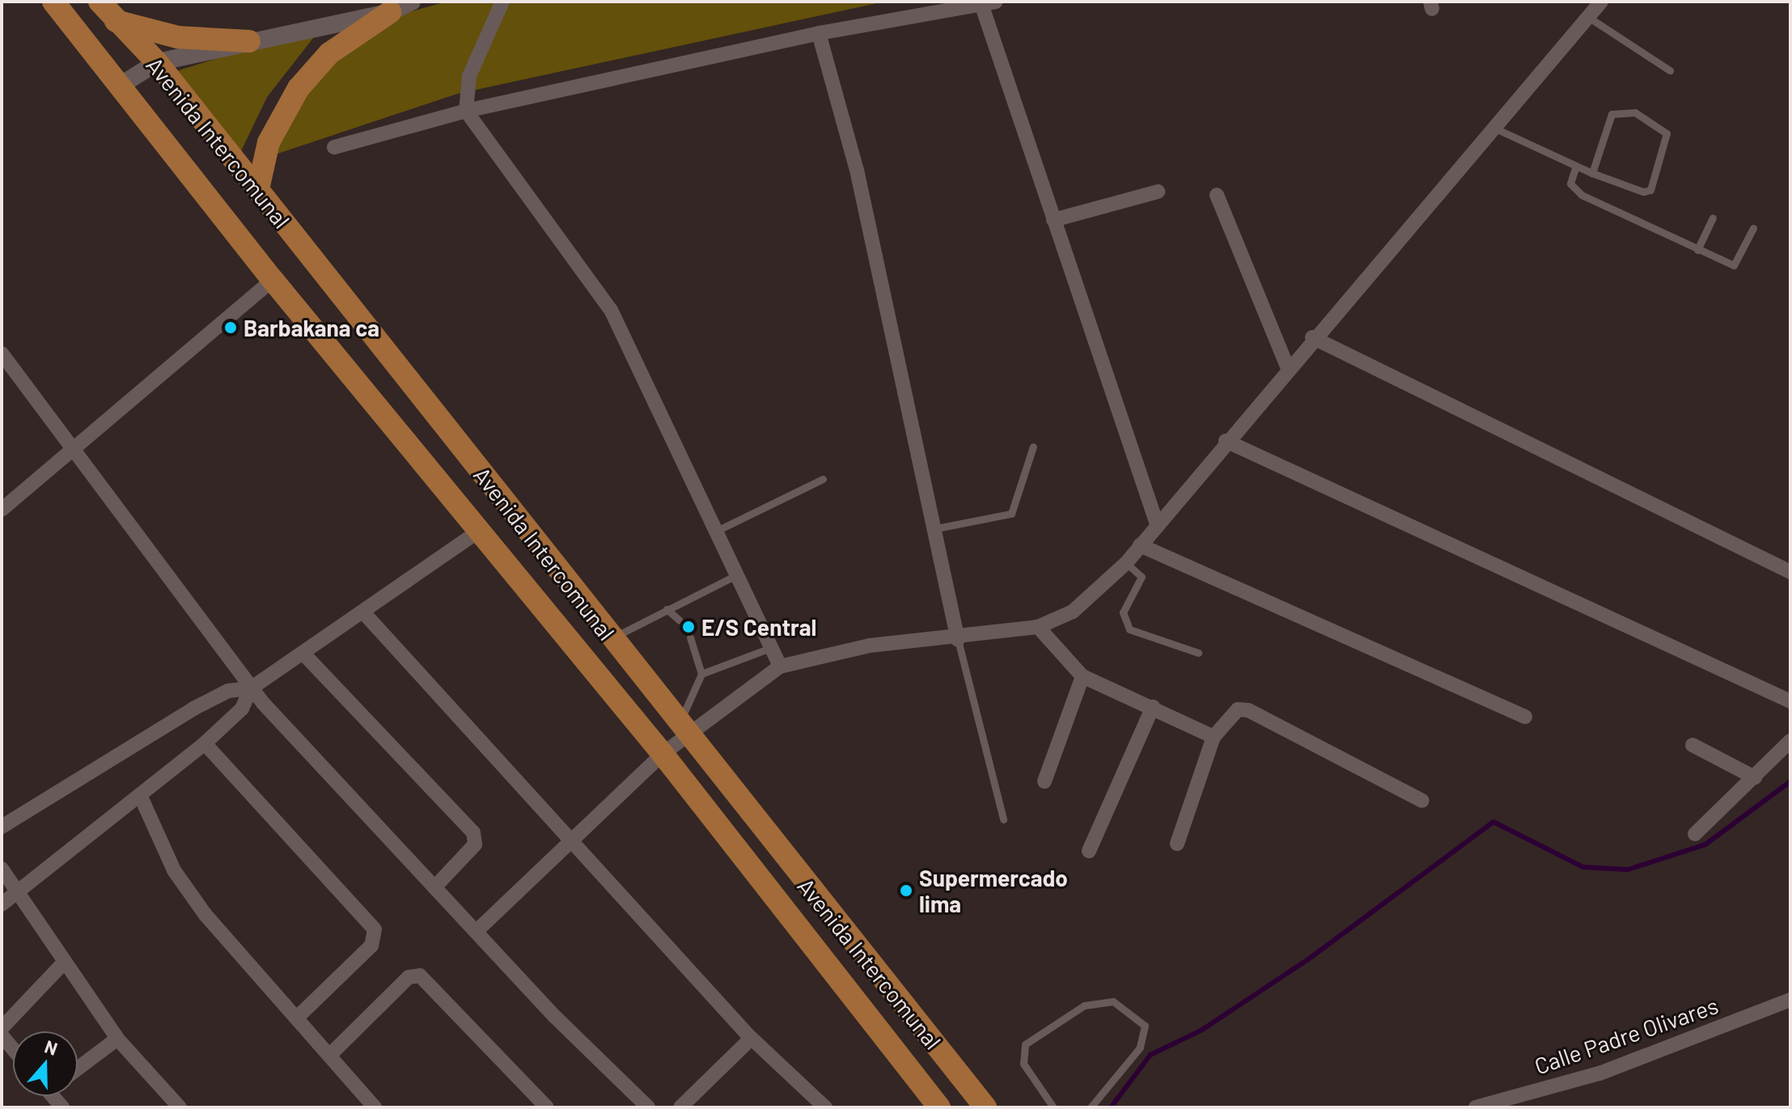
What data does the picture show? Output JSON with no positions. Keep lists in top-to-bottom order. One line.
{"streets":{"main road":["Avenida Intercomunal"],"street":["Calle Padre Olivares"]},"places":["Barbakana ca","E/S Central","Supermercado lima"],"north":"top"}
